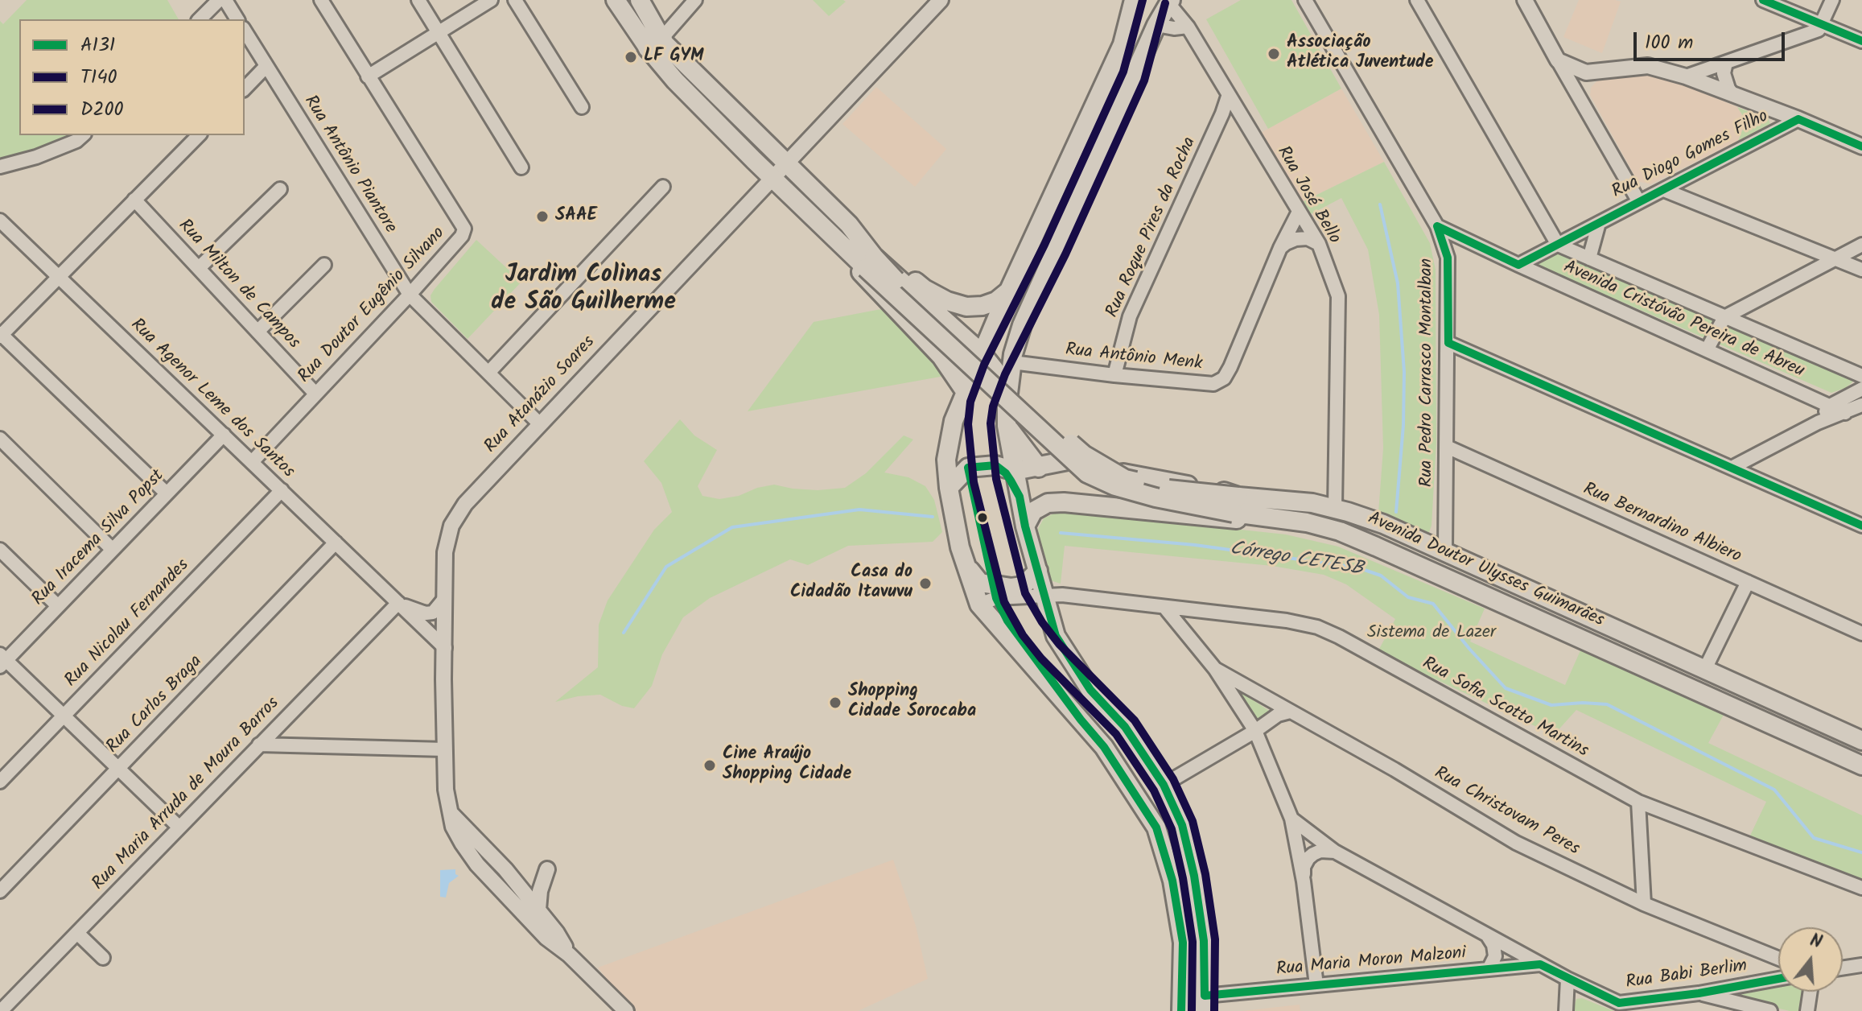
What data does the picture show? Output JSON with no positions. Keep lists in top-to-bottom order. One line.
{"streets":{"main road":["Avenida Doutor Ulysses Guimarães"],"street":["Rua Diogo Gomes Filho","Rua Antônio Piantore","Rua José Bello","Rua Roque Pires da Rocha","Rua Milton de Campos","Rua Doutor Eugênio Silvano","Avenida Cristóvão Pereira de Abreu","Rua Antônio Menk","Rua Pedro Carrasco Montalban","Rua Atanázio Soares","Rua Agenor Leme dos Santos","Rua Bernardino Albiero","Rua Iracema Silva Popst","Rua Nicolau Fernandes","Rua Carlos Braga","Rua Sofia Scotto Martins","Rua Maria Arruda de Moura Barros","Rua Christovam Peres","Rua Maria Moron Malzoni","Rua Babi Berlim"]},"crossings":[["Rua Diogo Gomes Filho","Avenida Cristóvão Pereira de Abreu"],["Rua Antônio Piantore","Rua Doutor Eugênio Silvano"],["Rua Antônio Piantore","Rua Atanázio Soares"],["Rua José Bello","Rua Roque Pires da Rocha"],["Rua José Bello","Rua Antônio Menk"],["Rua José Bello","Avenida Doutor Ulysses Guimarães"],["Rua Roque Pires da Rocha","Rua Antônio Menk"],["Rua Milton de Campos","Rua Doutor Eugênio Silvano"],["Rua Doutor Eugênio Silvano","Rua Agenor Leme dos Santos"],["Avenida Cristóvão Pereira de Abreu","Rua Pedro Carrasco Montalban"],["Rua Pedro Carrasco Montalban","Rua Bernardino Albiero"],["Rua Pedro Carrasco Montalban","Avenida Doutor Ulysses Guimarães"],["Rua Atanázio Soares","Rua Agenor Leme dos Santos"],["Rua Agenor Leme dos Santos","Rua Iracema Silva Popst"],["Rua Agenor Leme dos Santos","Rua Nicolau Fernandes"],["Rua Agenor Leme dos Santos","Rua Carlos Braga"],["Rua Agenor Leme dos Santos","Rua Maria Arruda de Moura Barros"],["Rua Maria Moron Malzoni","Rua Babi Berlim"]],"districts":["Jardim Colinas de São Guilherme"],"water":["Córrego CETESB"],"parks":["Sistema de Lazer"],"places":["Associação Atlética Juventude","LF GYM","SAAE","Casa do Cidadão Itavuvu","Shopping Cidade Sorocaba","Cine Araújo Shopping Cidade"],"lines":["transit line A131","transit line T140","transit line D200"],"legend":["A131","T140","D200"],"scale_bar":"100 m","north":"top"}
